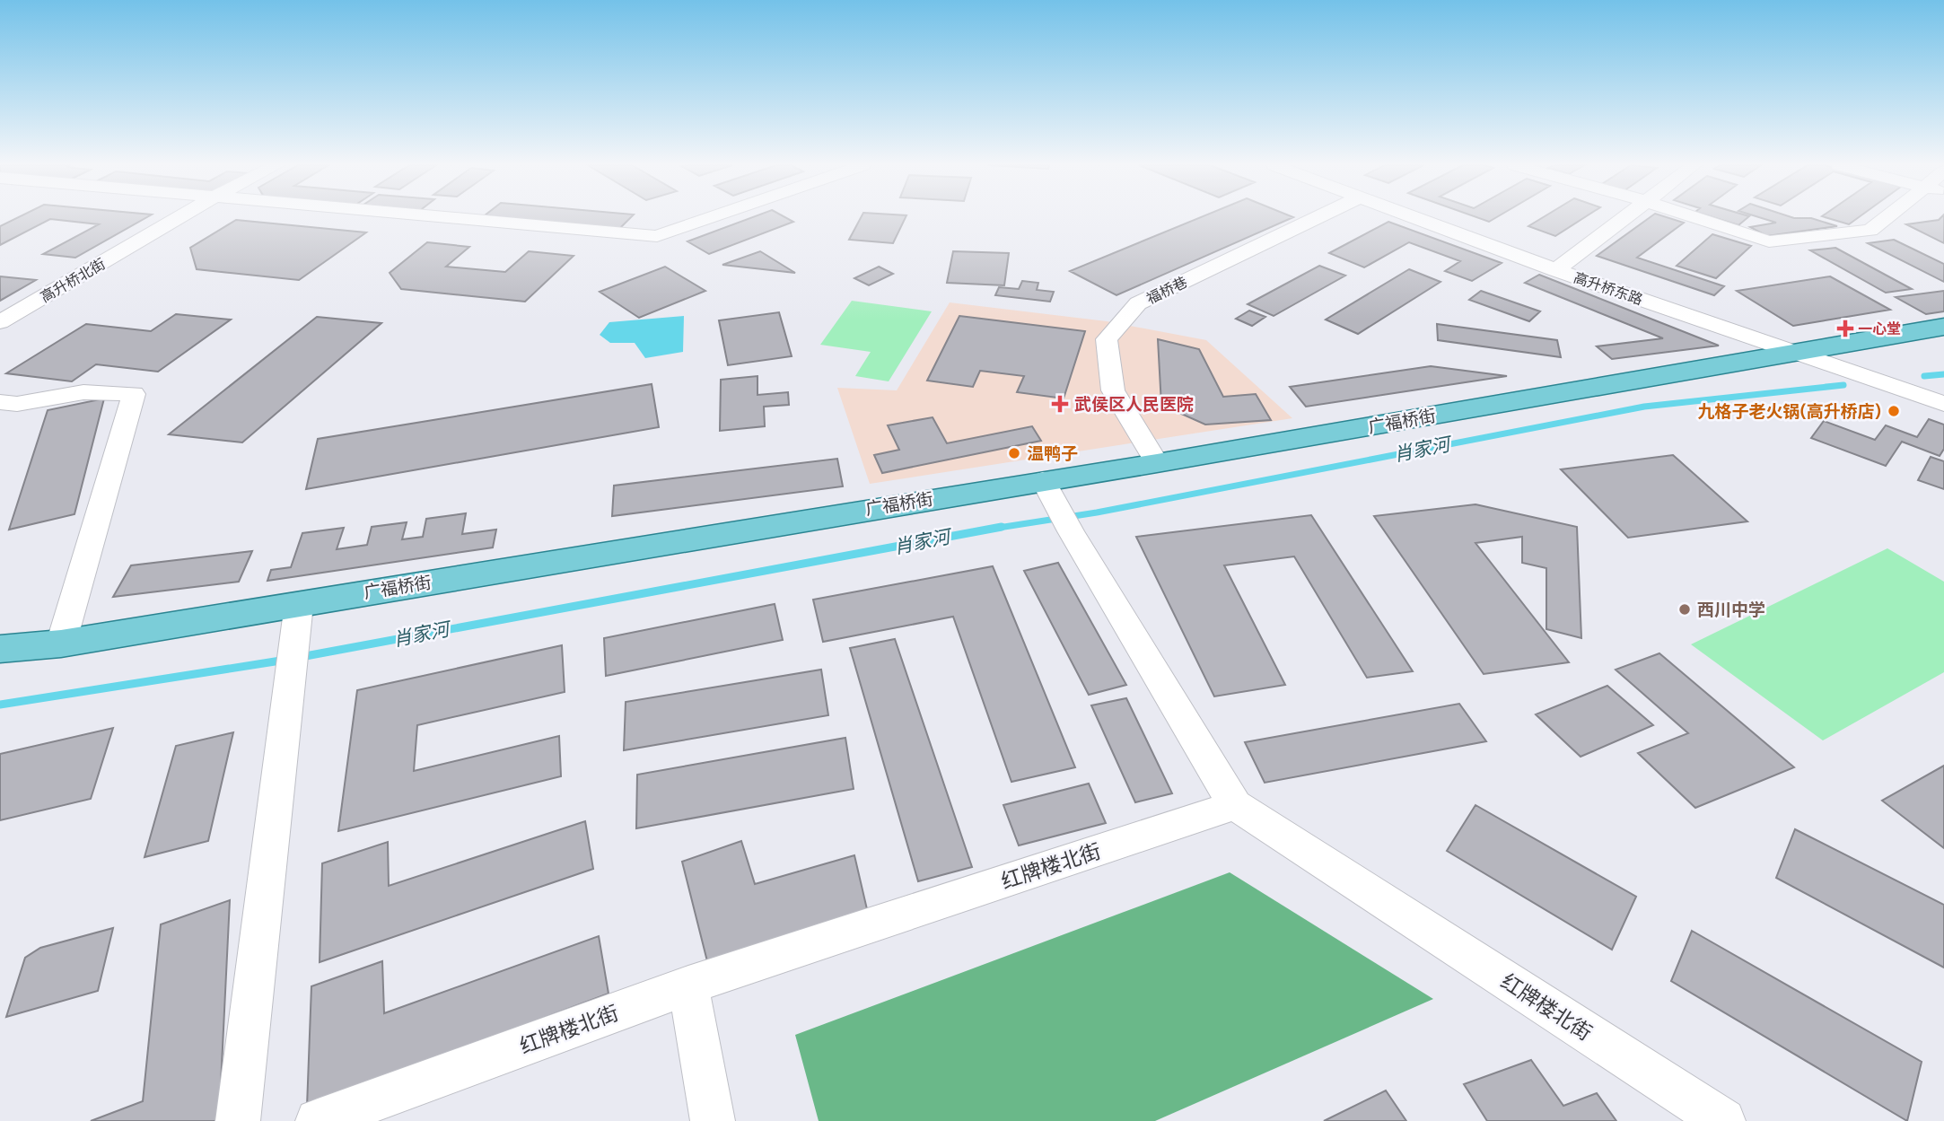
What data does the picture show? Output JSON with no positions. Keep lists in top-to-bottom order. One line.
{"streets":{"main road":["广福桥街"],"street":["高升桥北街","高升桥东路","福桥巷","红牌楼北街"]},"crossings":[["高升桥东路","广福桥街"],["福桥巷","广福桥街"]],"water":["肖家河"],"places":{"health":["一心堂","武侯区人民医院"],"other":["九格子老火锅(高升桥店)","温鸭子","西川中学"]}}
